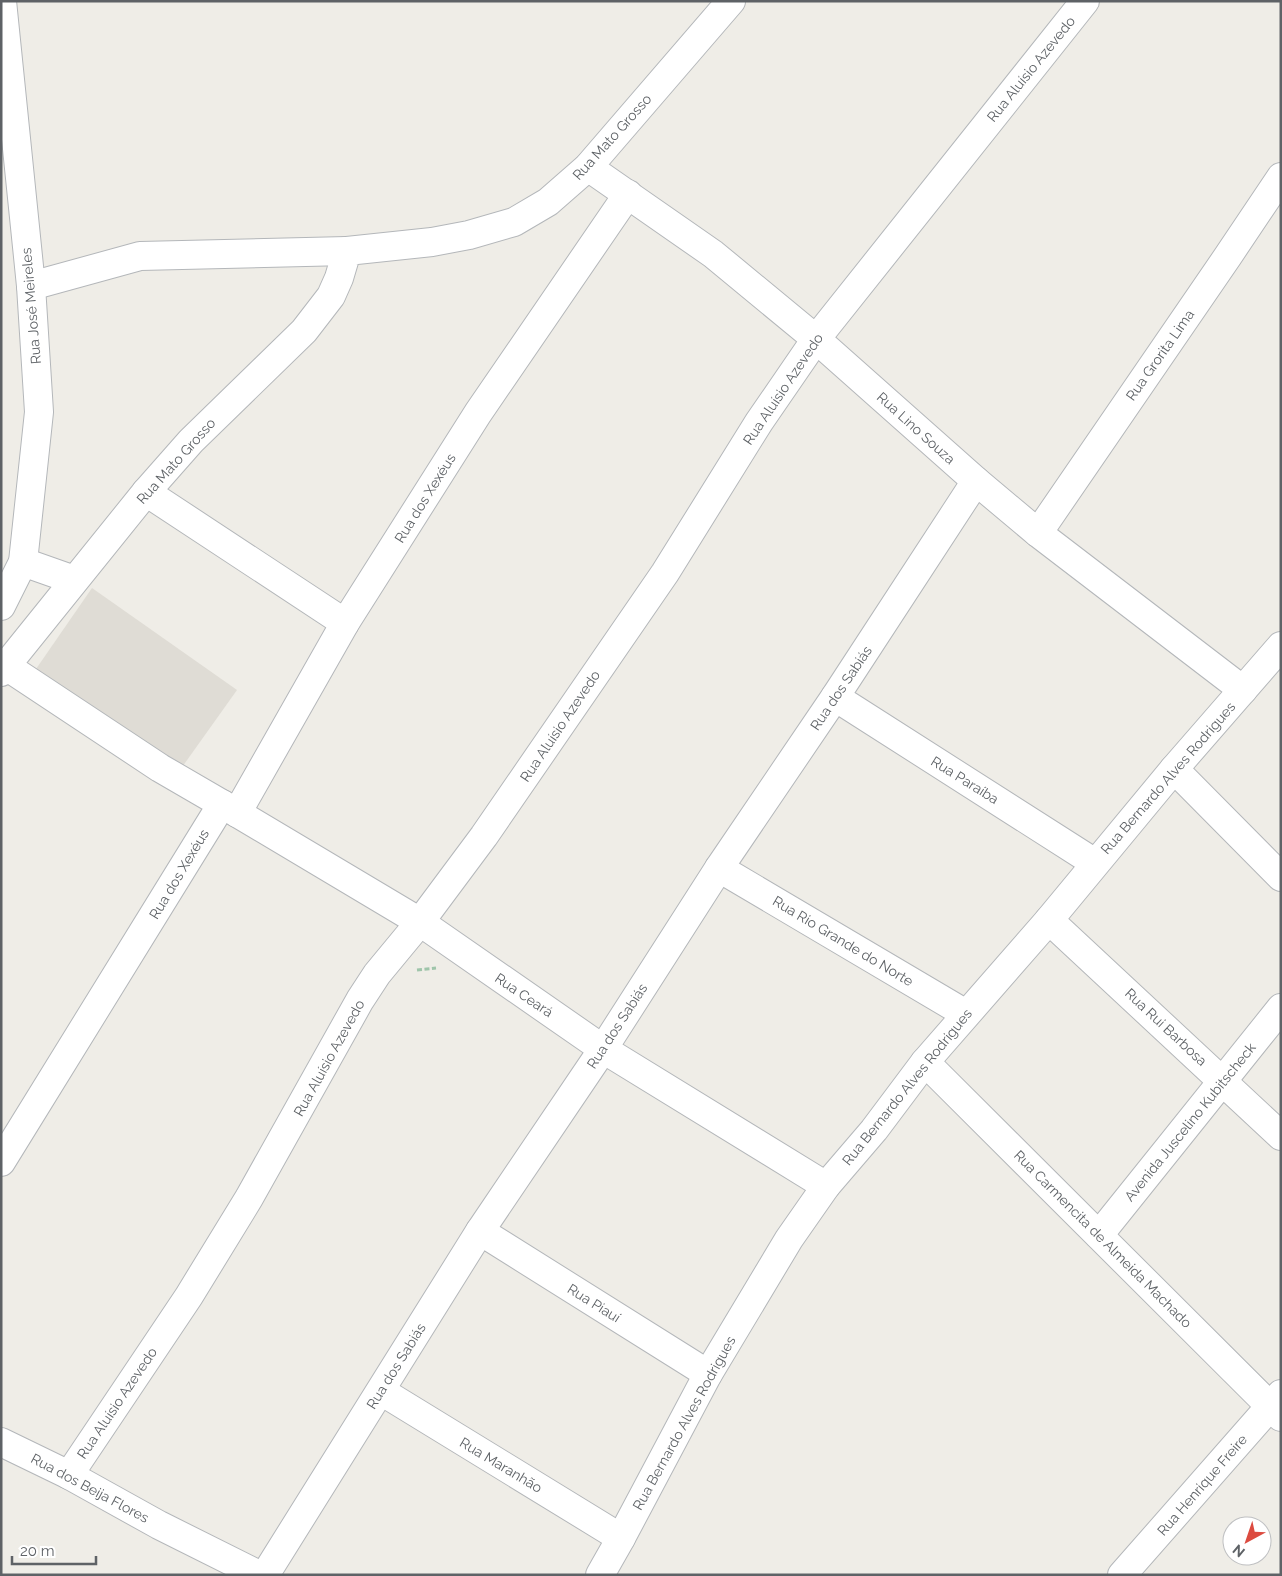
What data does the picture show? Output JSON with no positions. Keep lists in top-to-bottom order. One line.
{"streets":{"street":["Rua Aluísio Azevedo","Rua Mato Grosso","Rua José Meireles","Rua Grorita Lima","Rua Lino Souza","Rua dos Xexéus","Rua dos Sabiás","Rua Bernardo Alves Rodrigues","Rua Paraíba","Rua Rio Grande do Norte","Rua Ceará","Rua Rui Barbosa","Avenida Juscelino Kubitscheck","Rua Carmencita de Almeida Machado","Rua Piauí","Rua Maranhão","Rua Henrique Freire","Rua dos Beija Flores"]},"crossings":[["Rua Aluísio Azevedo","Rua Lino Souza"],["Rua Aluísio Azevedo","Rua Ceará"],["Rua Aluísio Azevedo","Rua dos Beija Flores"],["Rua Mato Grosso","Rua José Meireles"],["Rua Mato Grosso","Rua Lino Souza"],["Rua Grorita Lima","Rua Lino Souza"],["Rua Lino Souza","Rua dos Xexéus"],["Rua Lino Souza","Rua dos Sabiás"],["Rua Lino Souza","Rua Bernardo Alves Rodrigues"],["Rua dos Xexéus","Rua Ceará"],["Rua dos Sabiás","Rua Paraíba"],["Rua dos Sabiás","Rua Rio Grande do Norte"],["Rua dos Sabiás","Rua Ceará"],["Rua dos Sabiás","Rua Piauí"],["Rua dos Sabiás","Rua Maranhão"],["Rua Bernardo Alves Rodrigues","Rua Paraíba"],["Rua Bernardo Alves Rodrigues","Rua Rio Grande do Norte"],["Rua Bernardo Alves Rodrigues","Rua Ceará"],["Rua Bernardo Alves Rodrigues","Rua Rui Barbosa"],["Rua Bernardo Alves Rodrigues","Rua Carmencita de Almeida Machado"],["Rua Bernardo Alves Rodrigues","Rua Piauí"],["Rua Bernardo Alves Rodrigues","Rua Maranhão"],["Rua Rui Barbosa","Avenida Juscelino Kubitscheck"],["Avenida Juscelino Kubitscheck","Rua Carmencita de Almeida Machado"],["Rua Carmencita de Almeida Machado","Rua Henrique Freire"]],"scale_bar":"20 m","north":"bottom left"}
